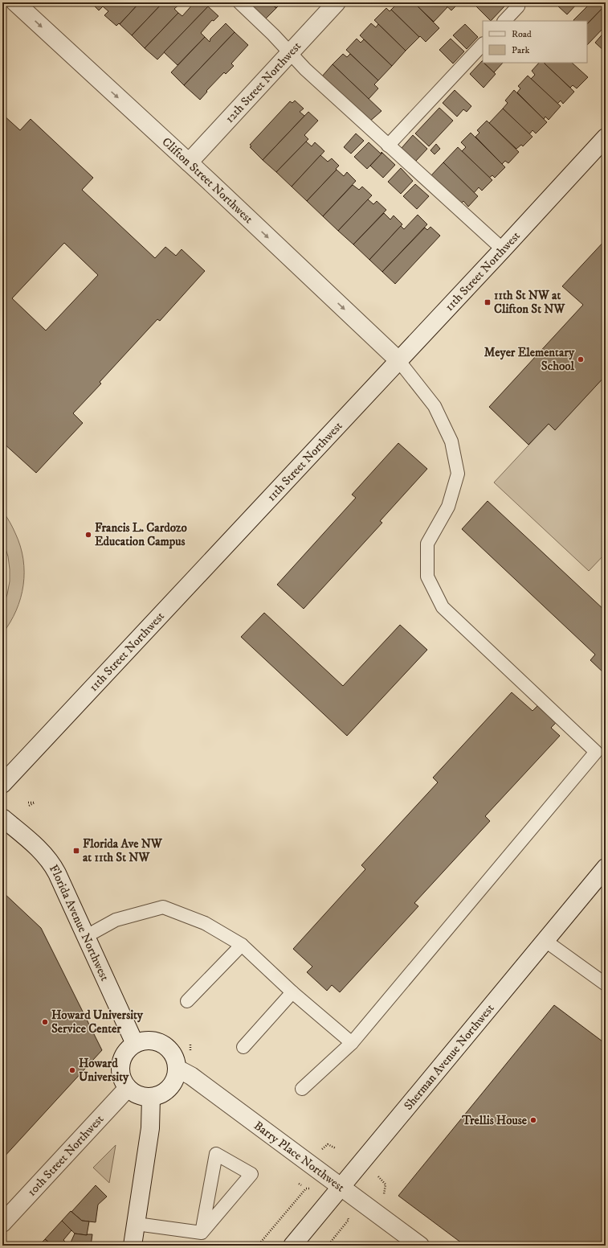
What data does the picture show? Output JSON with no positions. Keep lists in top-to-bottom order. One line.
{"streets":{"street":["12th Street Northwest","Clifton Street Northwest","11th Street Northwest","Florida Avenue Northwest","Sherman Avenue Northwest","10th Street Northwest","Barry Place Northwest"]},"crossings":[["12th Street Northwest","Clifton Street Northwest"],["Clifton Street Northwest","11th Street Northwest"],["Florida Avenue Northwest","10th Street Northwest"],["Florida Avenue Northwest","Barry Place Northwest"],["Sherman Avenue Northwest","Barry Place Northwest"],["10th Street Northwest","Barry Place Northwest"]],"one_way":["Clifton Street Northwest"],"places":{"transit":["11th St NW at Clifton St NW","Florida Ave NW at 11th St NW"],"other":["Meyer Elementary School","Francis L. Cardozo Education Campus","Howard University Service Center","Howard University","Trellis House"]},"legend":["Road","Park"]}
